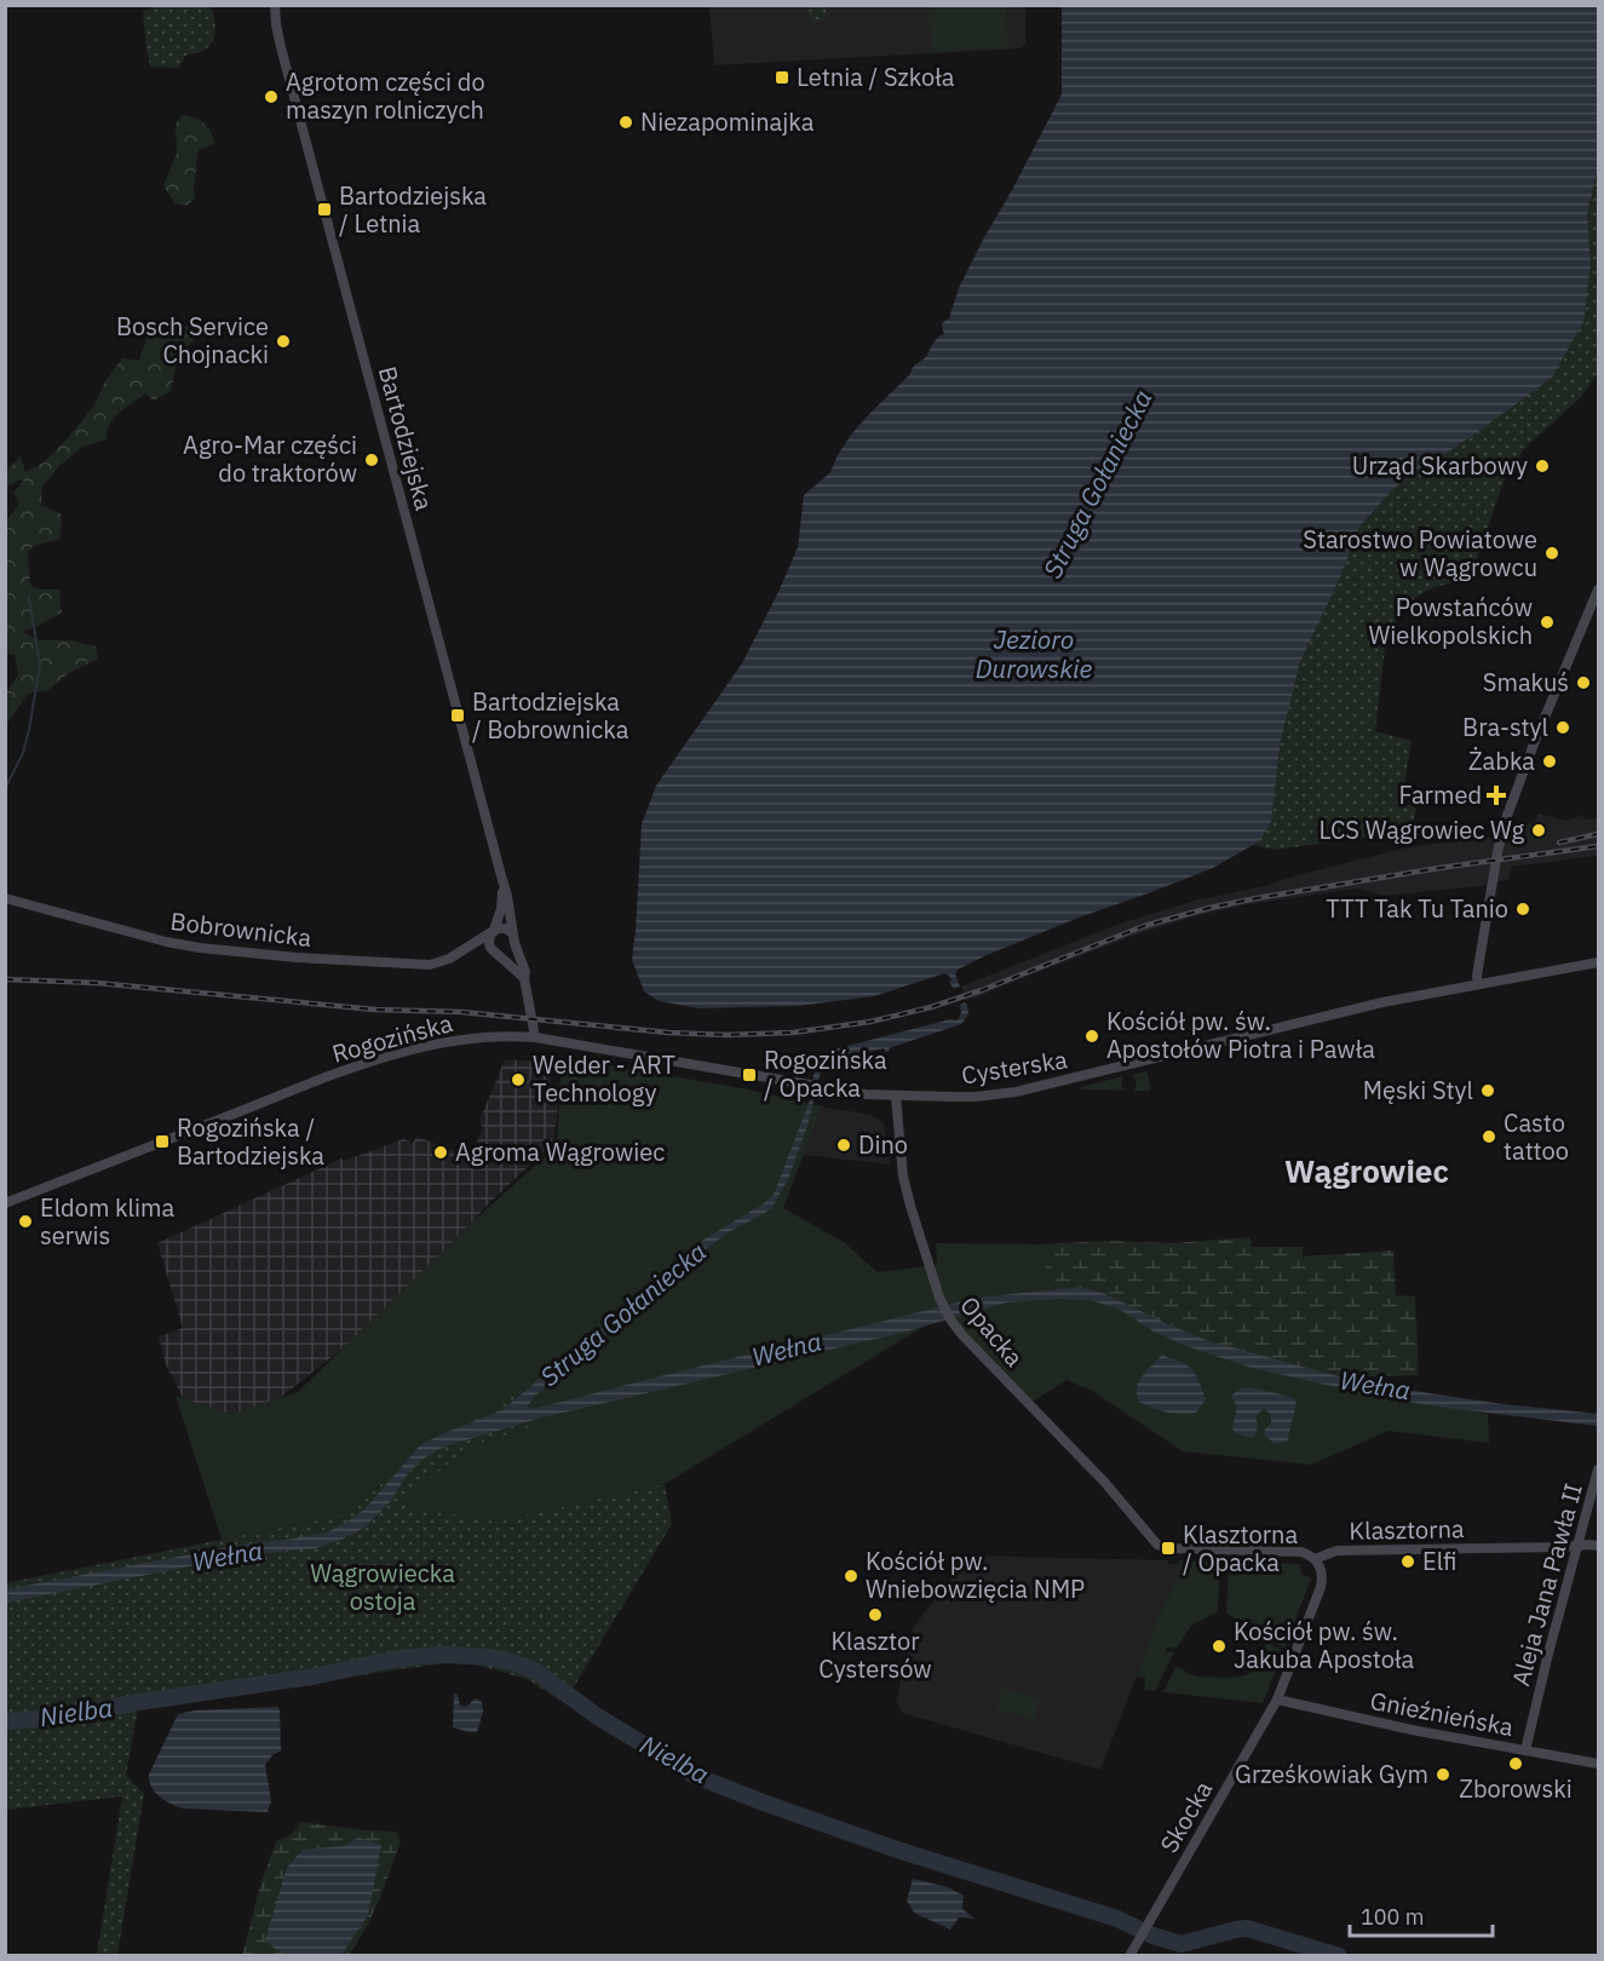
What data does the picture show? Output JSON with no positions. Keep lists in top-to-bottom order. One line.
{"streets":{"street":["Bartodziejska","Bobrownicka","Rogozińska","Cysterska","Opacka","Klasztorna","Aleja Jana Pawła II","Gnieźnieńska","Skocka"]},"crossings":[["Bartodziejska","Bobrownicka"],["Bartodziejska","Rogozińska"],["Rogozińska","Cysterska"],["Rogozińska","Opacka"],["Cysterska","Opacka"],["Opacka","Klasztorna"],["Klasztorna","Aleja Jana Pawła II"],["Klasztorna","Skocka"],["Aleja Jana Pawła II","Gnieźnieńska"],["Gnieźnieńska","Skocka"]],"districts":["Wągrowiec"],"water":["Struga Gołaniecka","Jezioro Durowskie","Wełna","Nielba"],"parks":["Wągrowiecka ostoja"],"places":{"transit":["Letnia / Szkoła","Bartodziejska / Letnia","Bartodziejska / Bobrownicka","Rogozińska / Opacka","Rogozińska / Bartodziejska","Klasztorna / Opacka"],"other":["Agrotom części do maszyn rolniczych","Niezapominajka","Bosch Service Chojnacki","Agro-Mar części do traktorów","Urząd Skarbowy","Starostwo Powiatowe w Wągrowcu","Powstańców Wielkopolskich","Smakuś","Bra-styl","Żabka","LCS Wągrowiec Wg","TTT Tak Tu Tanio","Kościół pw. św. Apostołów Piotra i Pawła","Welder - ART Technology","Męski Styl","Casto tattoo","Dino","Agroma Wągrowiec","Eldom klima serwis","Elfi","Kościół pw. Wniebowzięcia NMP","Klasztor Cystersów","Kościół pw. św. Jakuba Apostoła","Zborowski","Grześkowiak Gym"],"health":["Farmed"]},"scale_bar":"100 m"}
